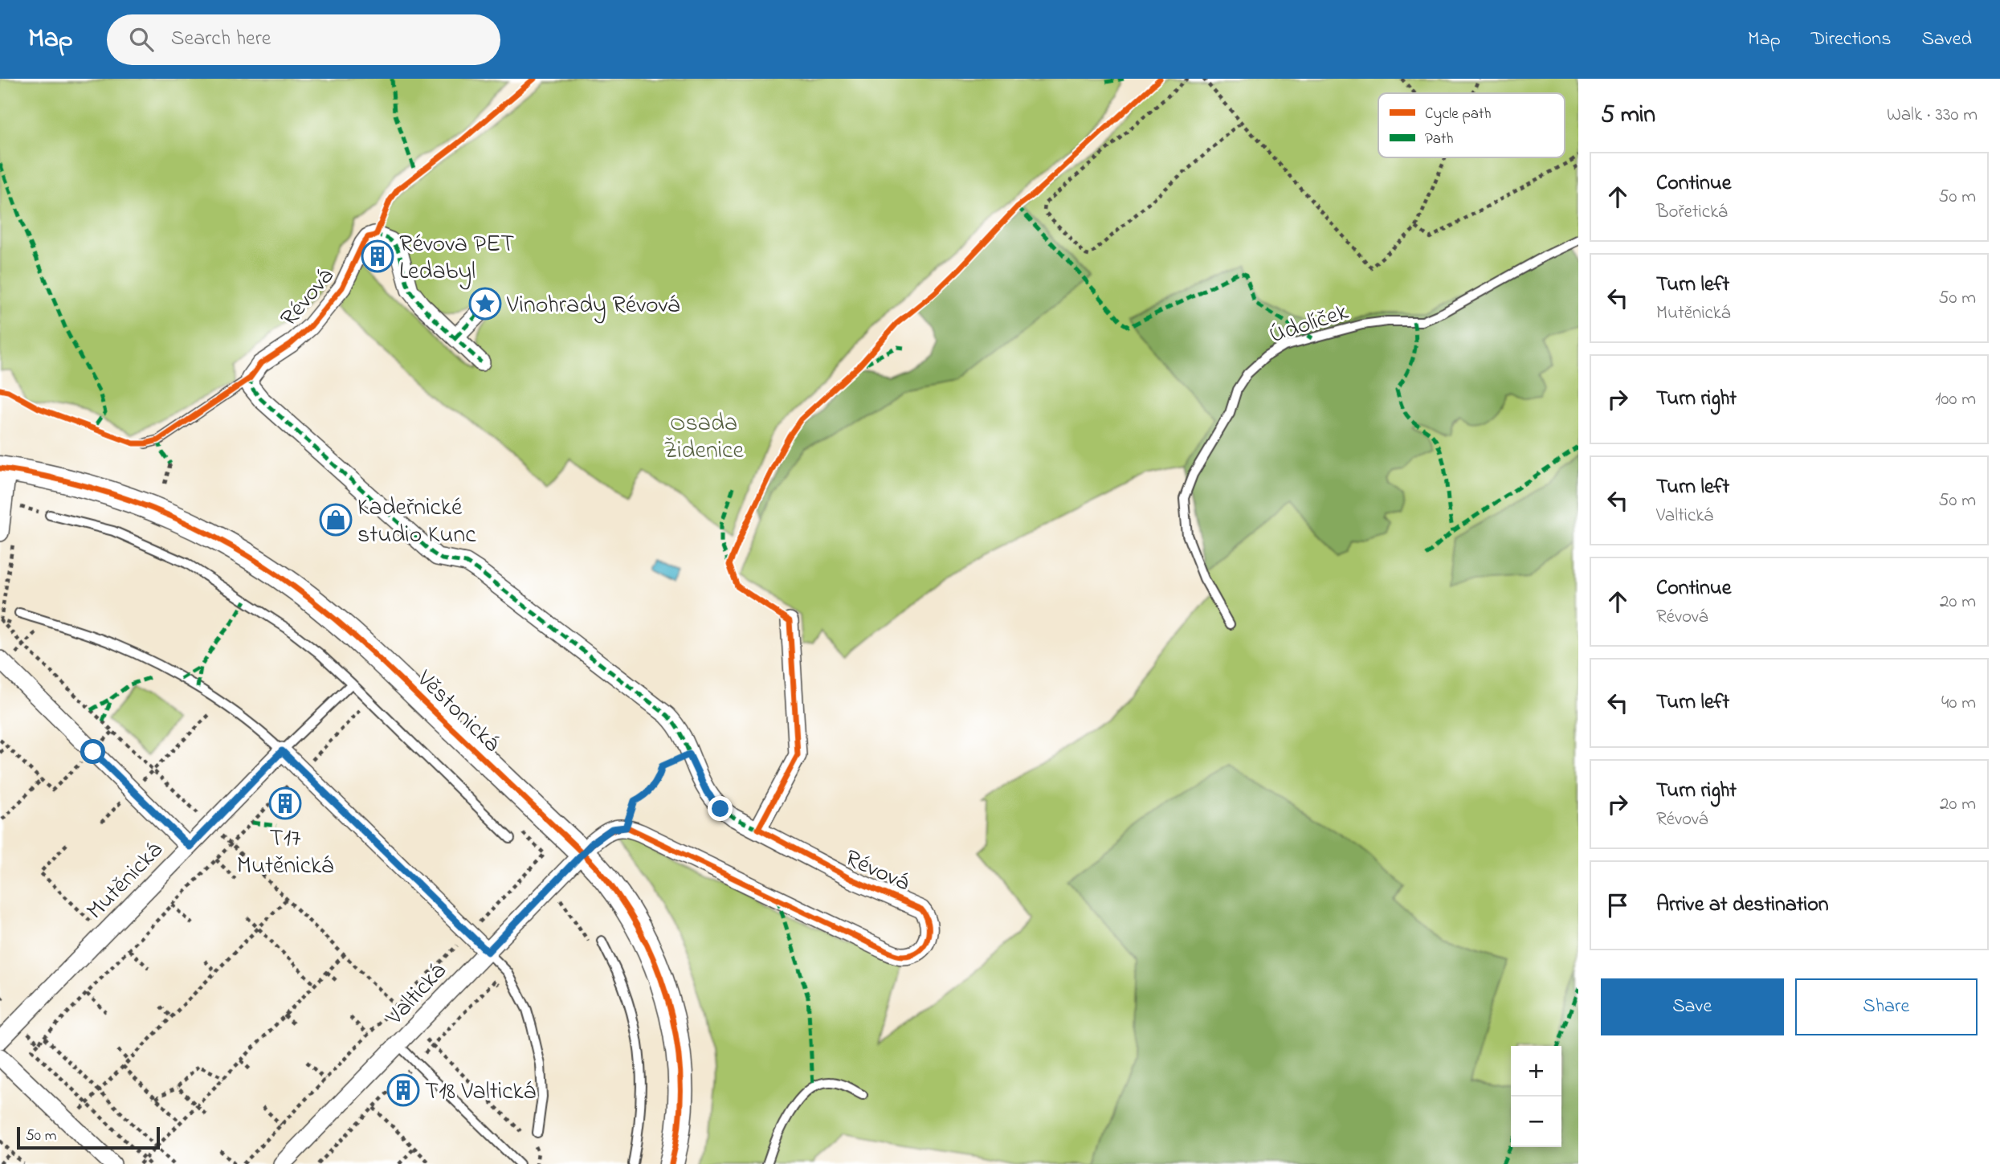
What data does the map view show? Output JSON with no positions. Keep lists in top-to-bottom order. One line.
{"streets":{"street":["Révová","Věstonická","Mutěnická","Valtická"],"lane":["Údolíček"]},"crossings":[["Věstonická","Valtická"]],"parks":["Osada Židenice"],"places":{"building":["Révova PET Ledabyl","T17 Mutěnická","T18 Valtická"],"place":["Vinohrady Révová"],"shop":["Kadeřnické studio Kunc"]},"legend":["Cycle path","Path"],"scale_bar":"50 m","page":{"header":"Map","search":"Search here","nav":["Map","Directions","Saved"],"heading":["5 min","Walk · 330 m"],"list":[["Continue","Bořetická","50 m"],["Turn left","Mutěnická","50 m"],["Turn right","100 m"],["Turn left","Valtická","50 m"],["Continue","Révová","20 m"],["Turn left","40 m"],["Turn right","Révová","20 m"],"Arrive at destination"],"buttons":["Save","Share"],"map_buttons":["+","−"],"scale":"50 m"}}
